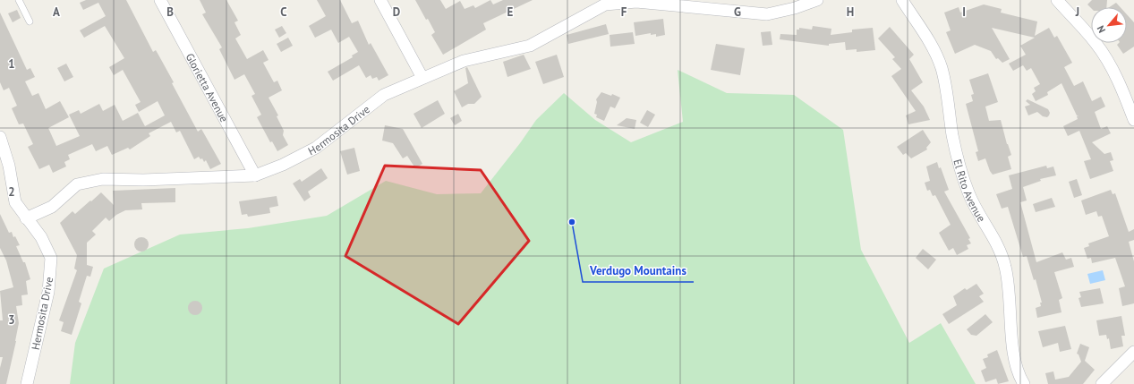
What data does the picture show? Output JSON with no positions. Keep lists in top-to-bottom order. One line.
{"streets":{"street":["Glorietta Avenue","Hermosita Drive","El Rito Avenue"]},"crossings":[["Glorietta Avenue","Hermosita Drive"]],"places":["Verdugo Mountains"],"north":"bottom left","grid":{"columns":["A","B","C","D","E","F","G","H","I","J"],"rows":["1","2","3"]}}
